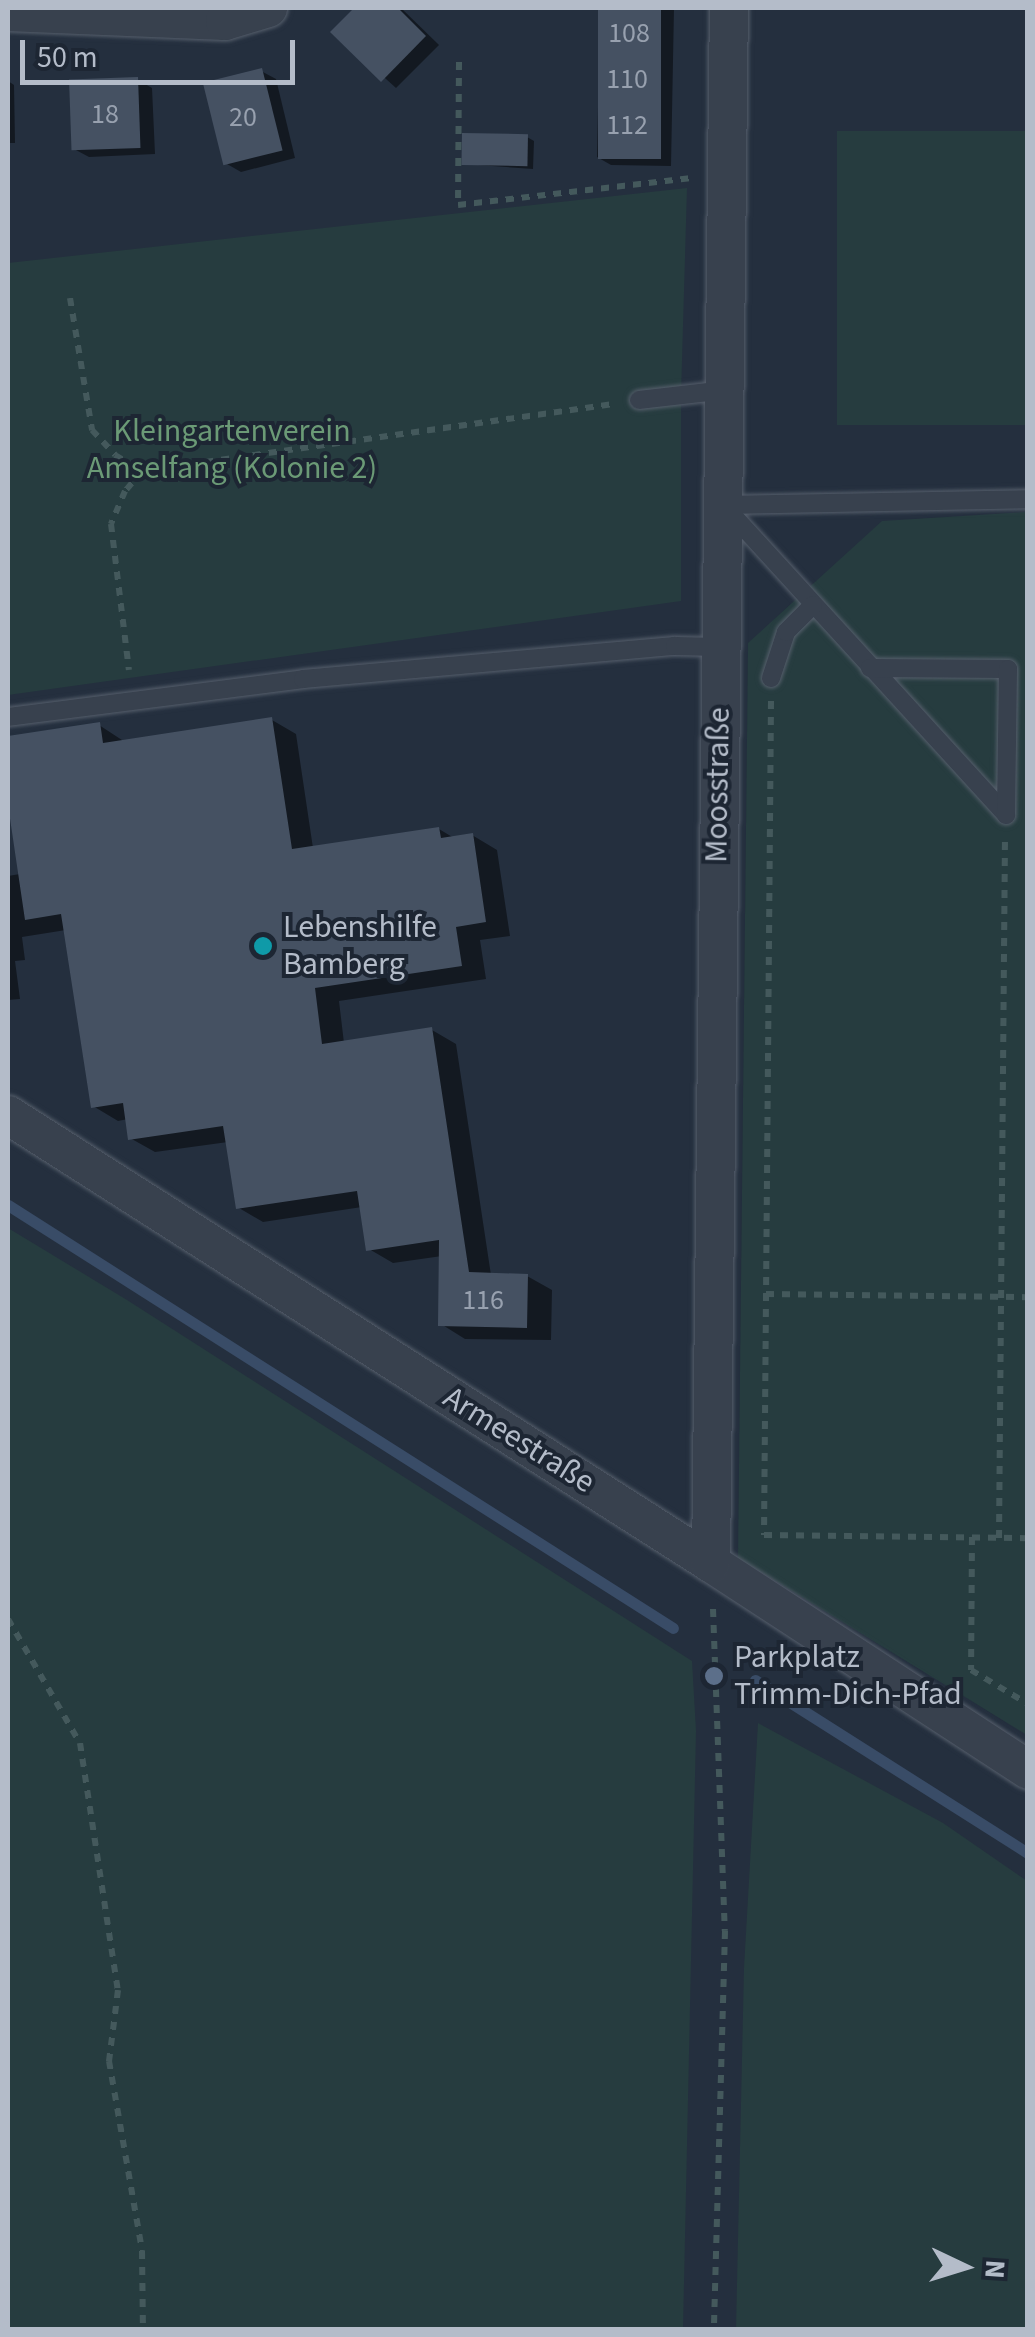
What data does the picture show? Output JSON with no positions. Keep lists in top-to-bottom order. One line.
{"streets":{"street":["Moosstraße","Armeestraße"]},"crossings":[["Moosstraße","Armeestraße"]],"parks":["Kleingartenverein Amselfang (Kolonie 2)"],"places":["Lebenshilfe Bamberg","Parkplatz Trimm-Dich-Pfad"],"house_numbers":["108","110","18","20","112","116"],"scale_bar":"50 m","north":"right"}
